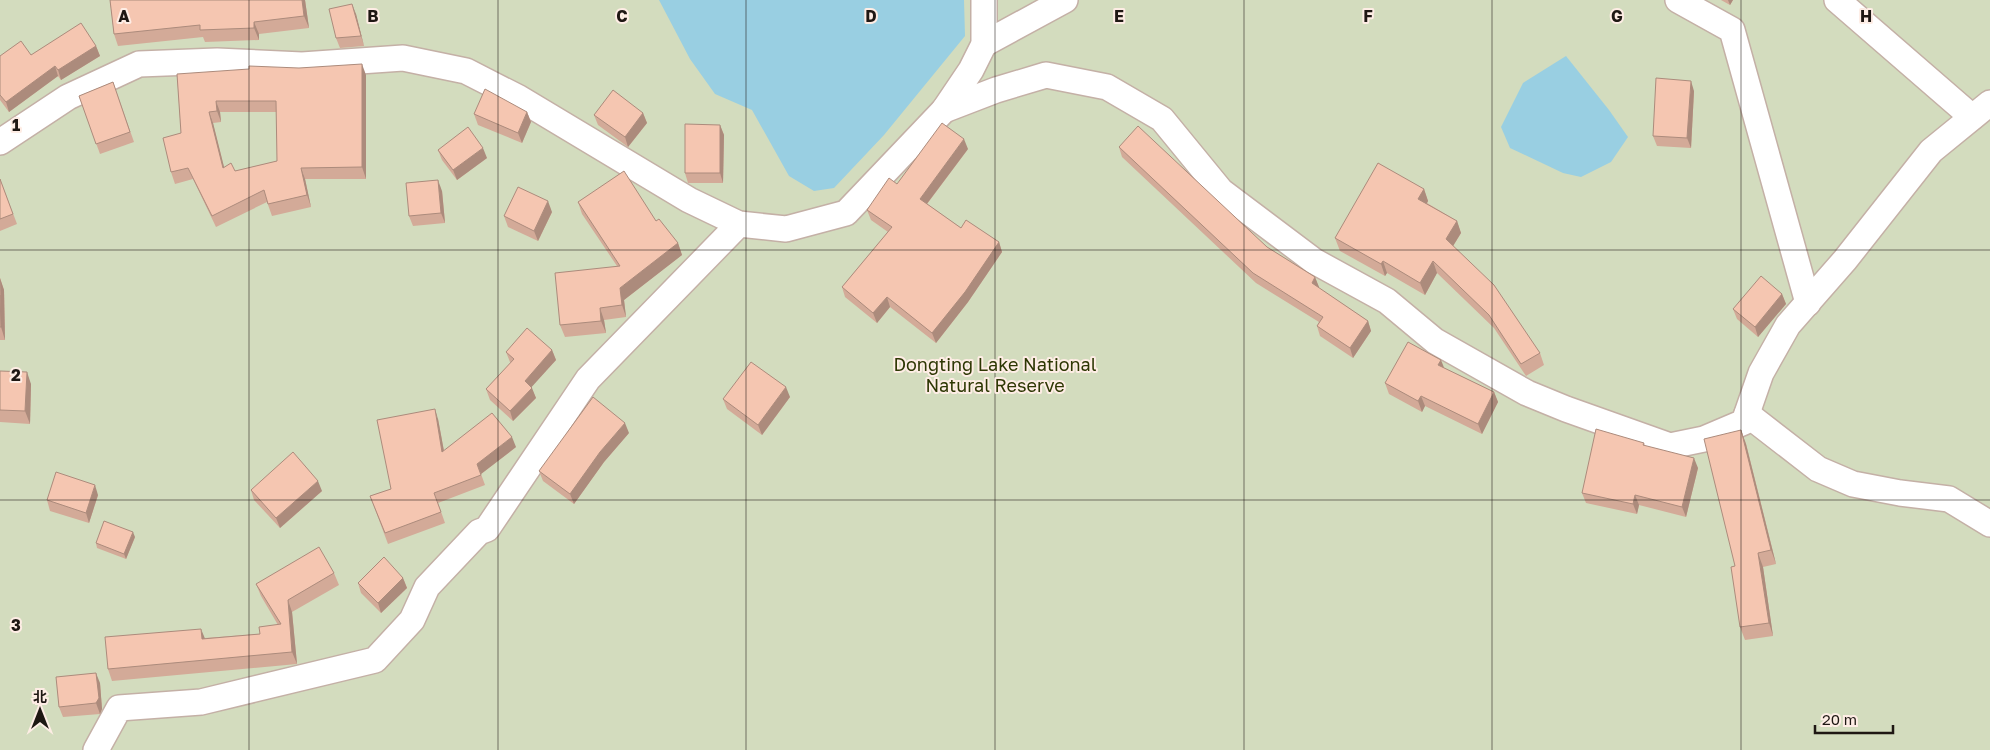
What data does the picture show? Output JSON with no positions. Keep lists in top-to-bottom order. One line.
{"parks":["Dongting Lake National Natural Reserve"],"scale_bar":"20 m","north":"top","grid":{"columns":["A","B","C","D","E","F","G","H"],"rows":["1","2","3"]}}
